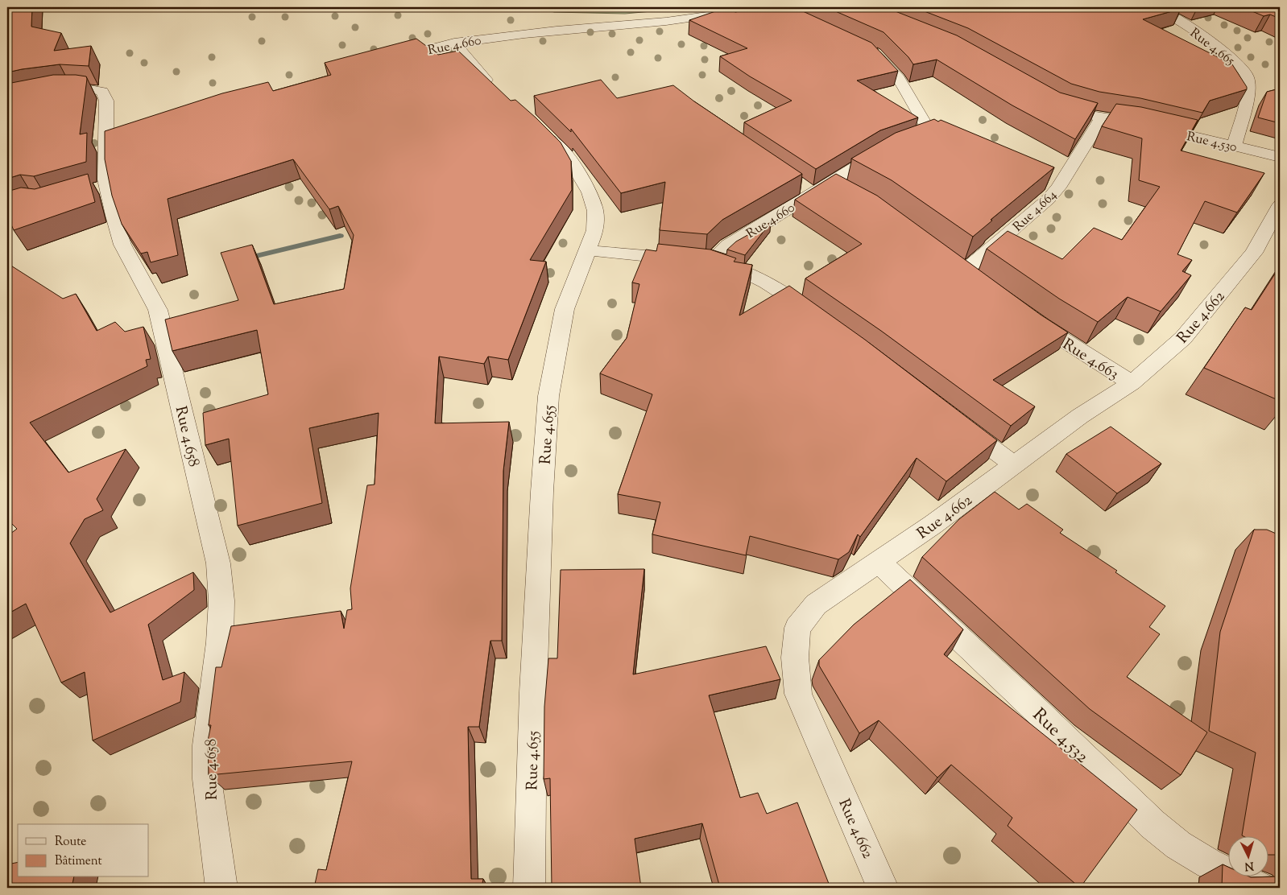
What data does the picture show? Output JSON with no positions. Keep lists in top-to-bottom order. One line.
{"streets":{"street":["Rue 4.660","Rue 4.665","Rue 4.530","Rue 4.664","Rue 4.662","Rue 4.663","Rue 4.655","Rue 4.658","Rue 4.532"]},"crossings":[["Rue 4.665","Rue 4.530"],["Rue 4.530","Rue 4.664"],["Rue 4.662","Rue 4.663"],["Rue 4.662","Rue 4.532"]],"legend":["Route","Bâtiment"],"north":"bottom"}
